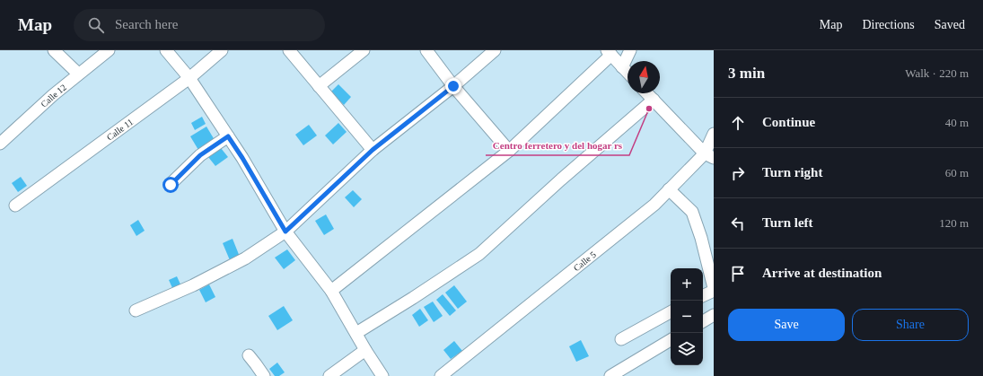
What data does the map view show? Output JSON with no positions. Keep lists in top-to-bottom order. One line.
{"streets":{"street":["Calle 12","Calle 11","Calle 5"]},"places":["Centro ferretero y del hogar rs"],"north":"top","page":{"header":"Map","search":"Search here","nav":["Map","Directions","Saved"],"heading":["3 min","Walk · 220 m"],"list":[["Continue","40 m"],["Turn right","60 m"],["Turn left","120 m"],"Arrive at destination"],"map_buttons":["+","−"],"buttons":["Save","Share"]}}
